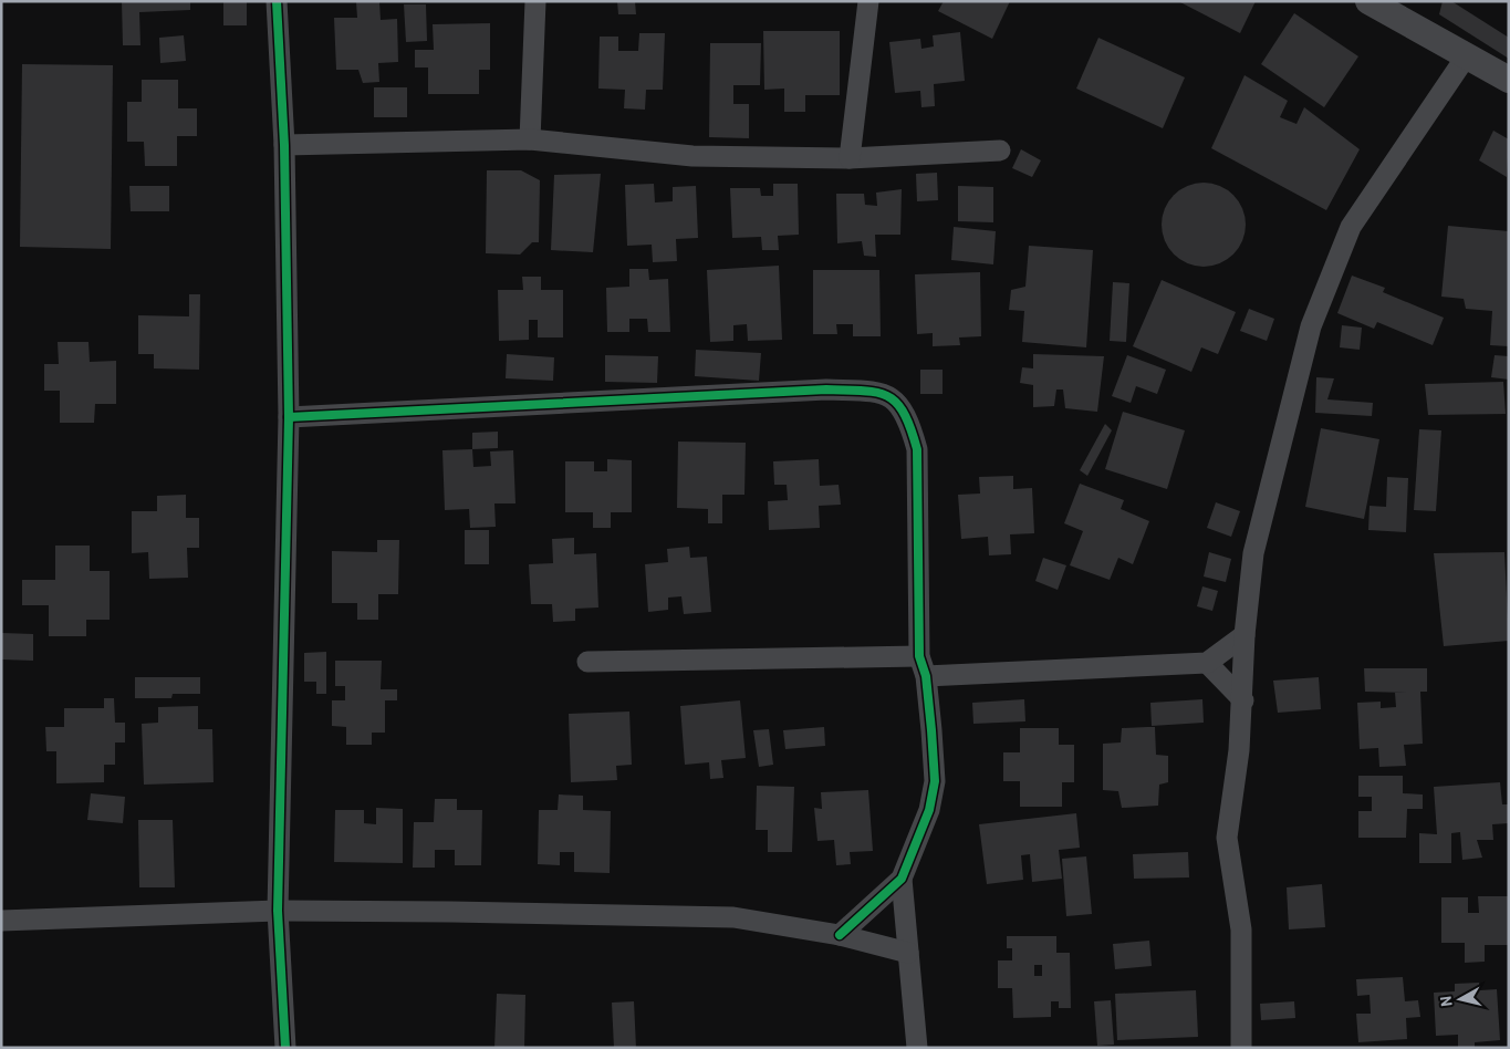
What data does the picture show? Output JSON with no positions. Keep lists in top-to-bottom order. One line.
{"north":"left"}
